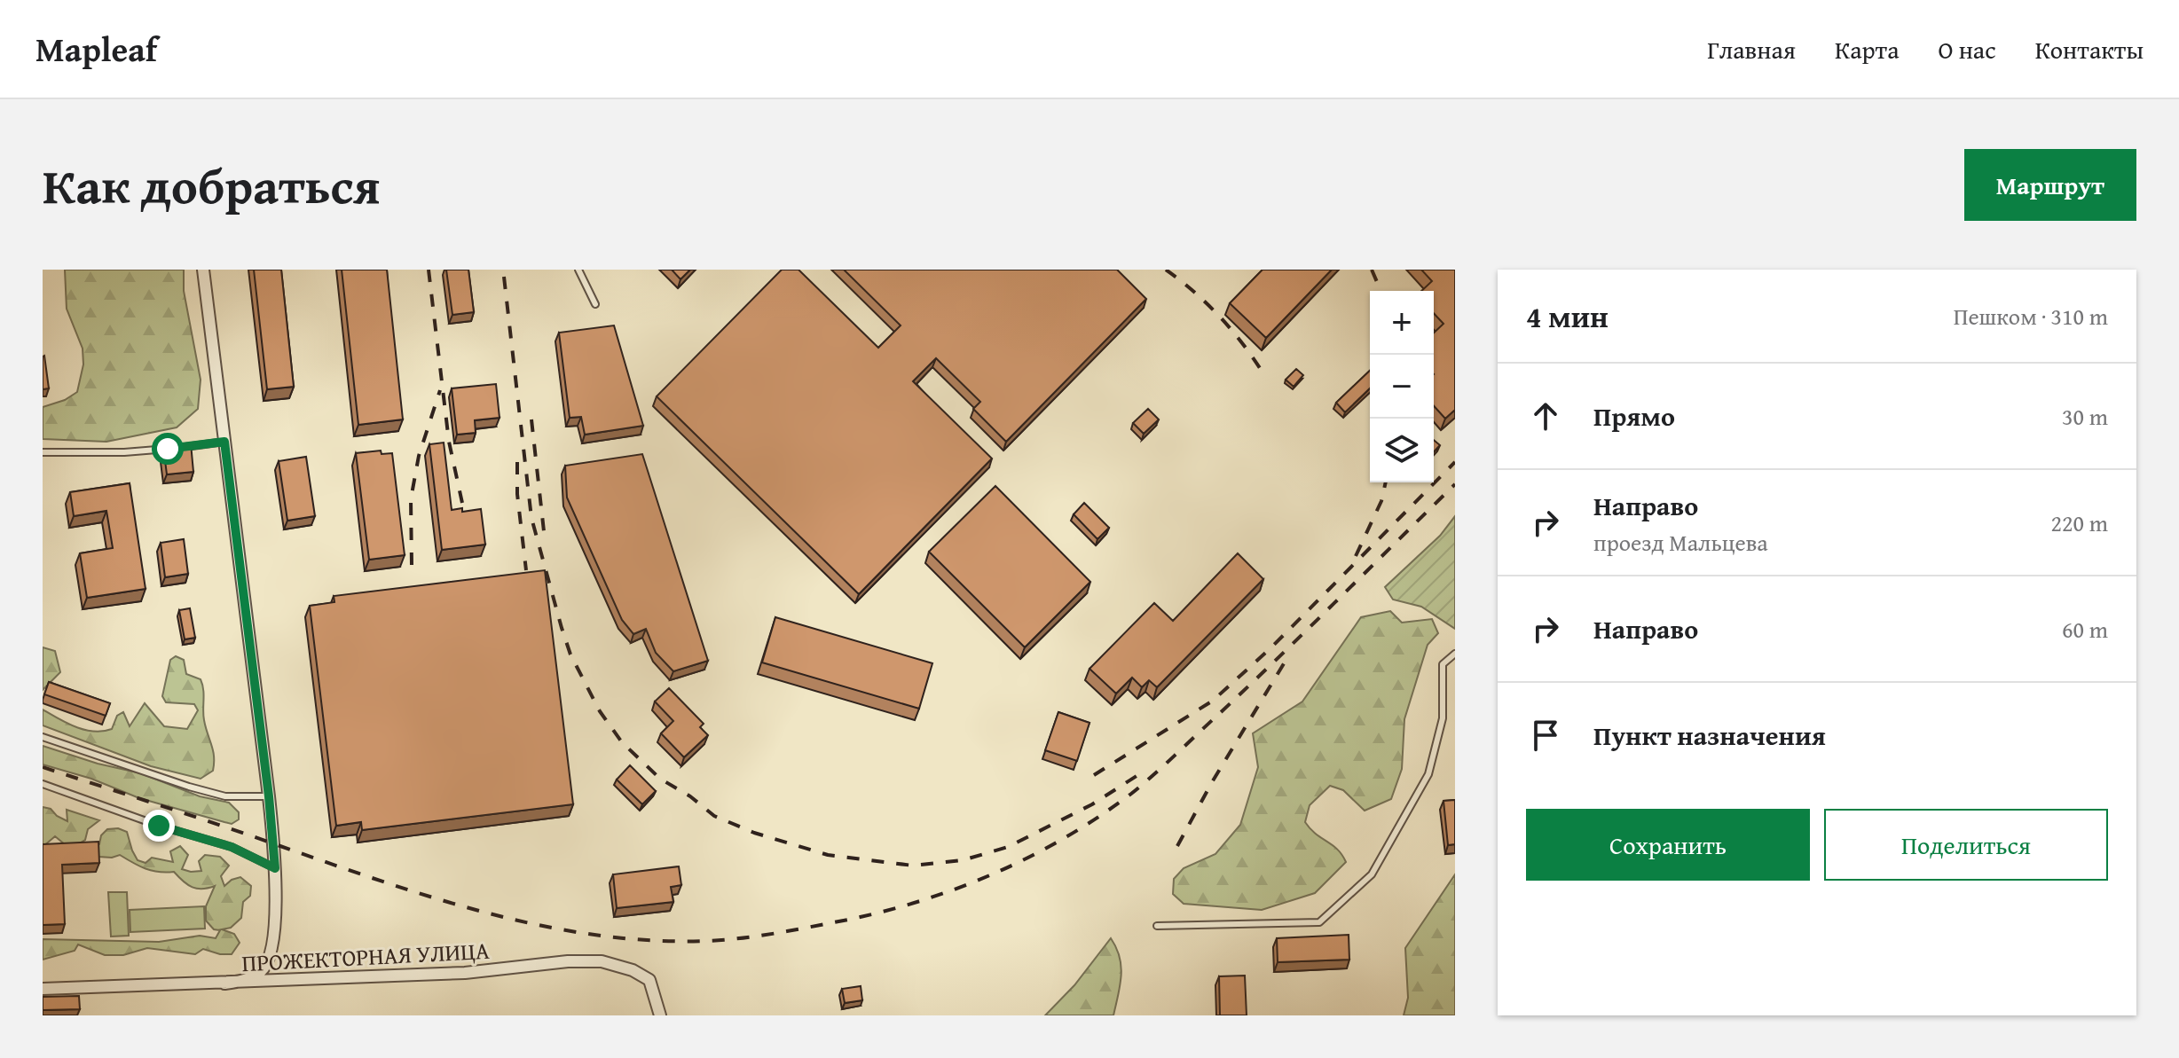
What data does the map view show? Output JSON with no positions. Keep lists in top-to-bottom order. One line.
{"streets":{"street":["ПРОЖЕКТОРНАЯ УЛИЦА"]},"page":{"header":"Mapleaf","nav":["Главная","Карта","О нас","Контакты"],"title":"Как добраться","buttons":["Маршрут",["Сохранить","Поделиться"]],"heading":["4 мин","Пешком · 310 m"],"map_buttons":["+","−"],"list":[["Прямо","30 m"],["Направо","проезд Мальцева","220 m"],["Направо","60 m"],"Пункт назначения"]}}
